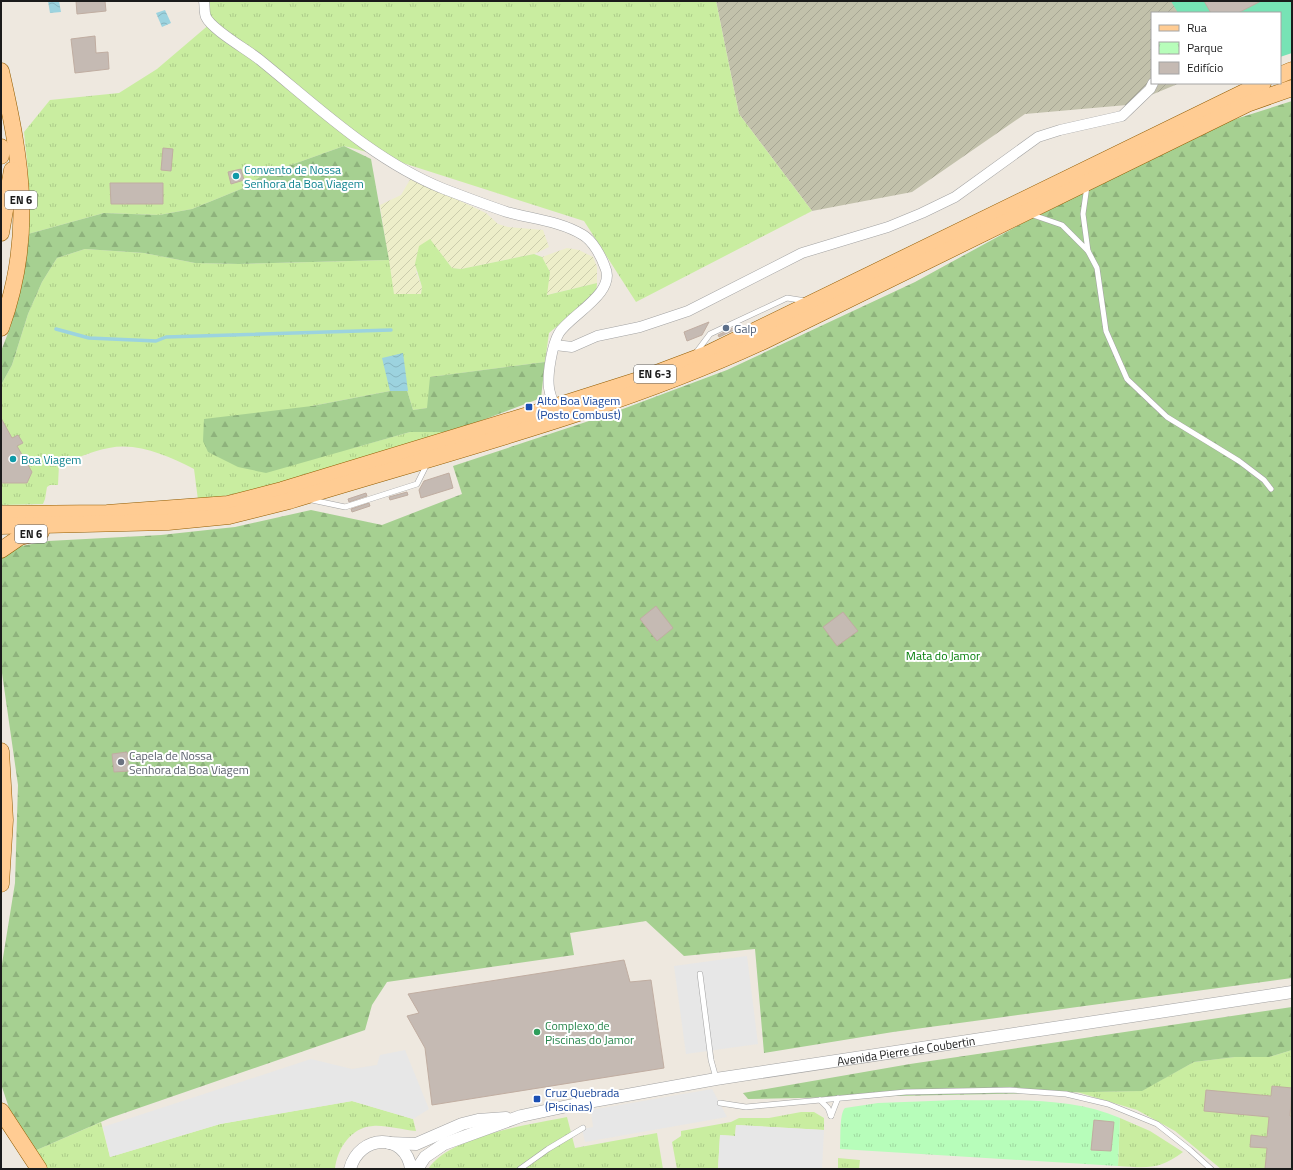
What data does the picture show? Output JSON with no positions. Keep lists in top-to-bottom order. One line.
{"streets":{"main road":["EN 6","EN 6-3"],"street":["Avenida Pierre de Coubertin"]},"crossings":[["EN 6","EN 6-3"]],"parks":["Mata do Jamor"],"places":{"other":["Convento de Nossa Senhora da Boa Viagem","Galp","Boa Viagem","Capela de Nossa Senhora da Boa Viagem","Complexo de Piscinas do Jamor"],"transit":["Alto Boa Viagem (Posto Combust)","Cruz Quebrada (Piscinas)"]},"legend":["Rua","Parque","Edifício"]}
